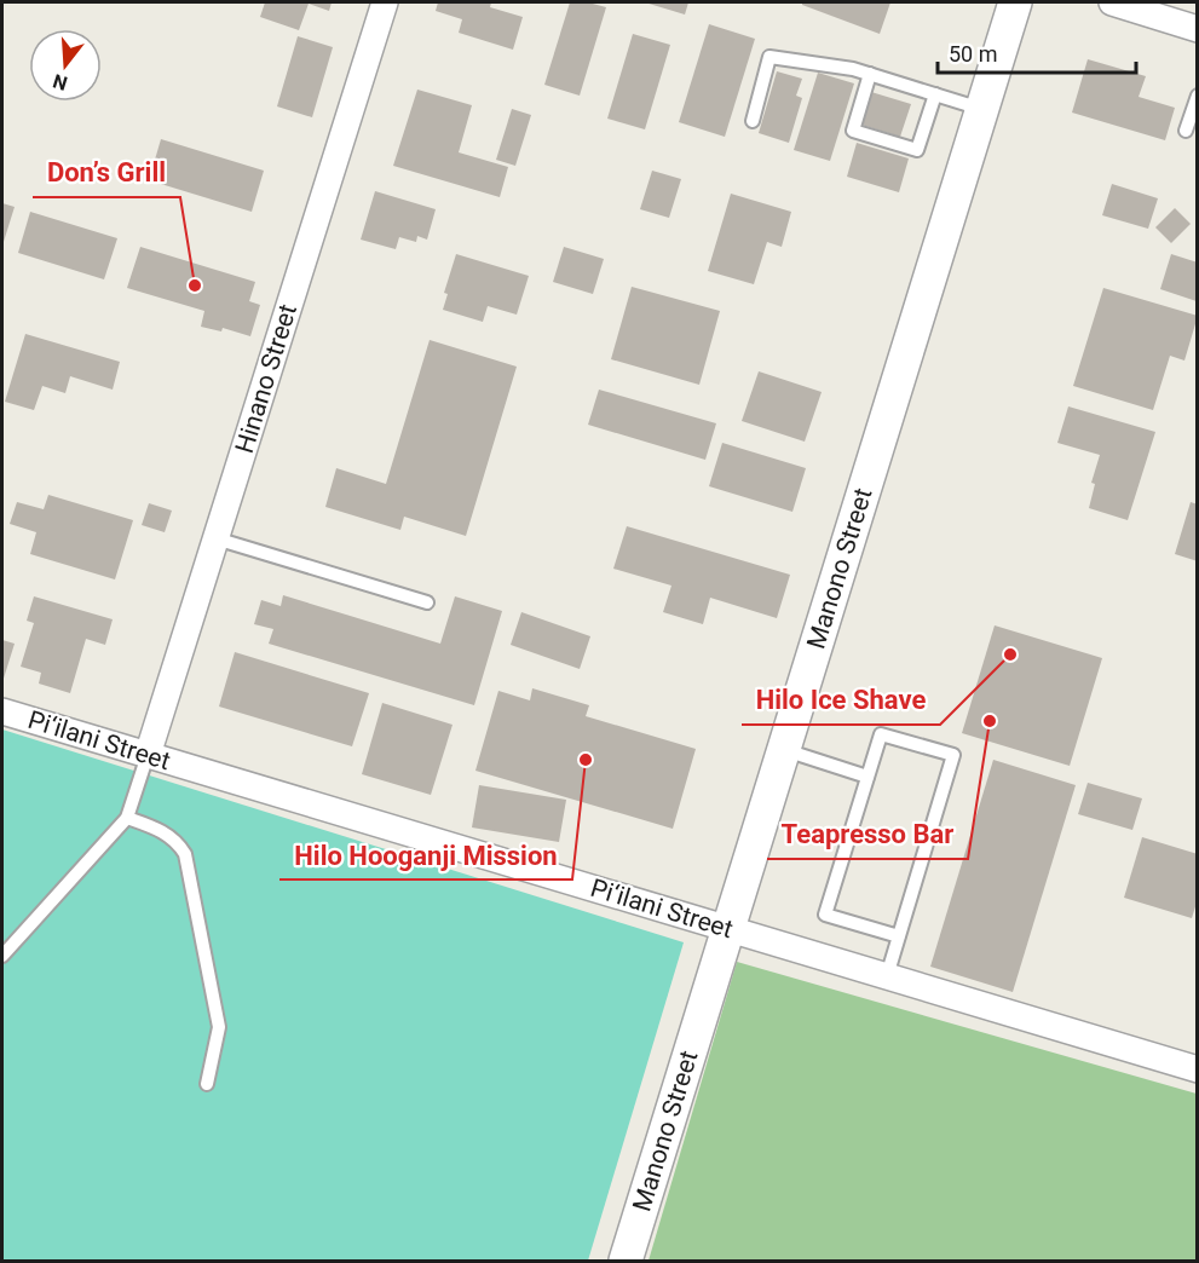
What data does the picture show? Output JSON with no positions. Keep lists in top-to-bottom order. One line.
{"streets":{"street":["Hinano Street","Manono Street","Pi‘ilani Street"]},"crossings":[["Hinano Street","Pi‘ilani Street"],["Manono Street","Pi‘ilani Street"]],"places":["Don’s Grill","Hilo Ice Shave","Teapresso Bar","Hilo Hooganji Mission"],"scale_bar":"50 m","north":"bottom"}
